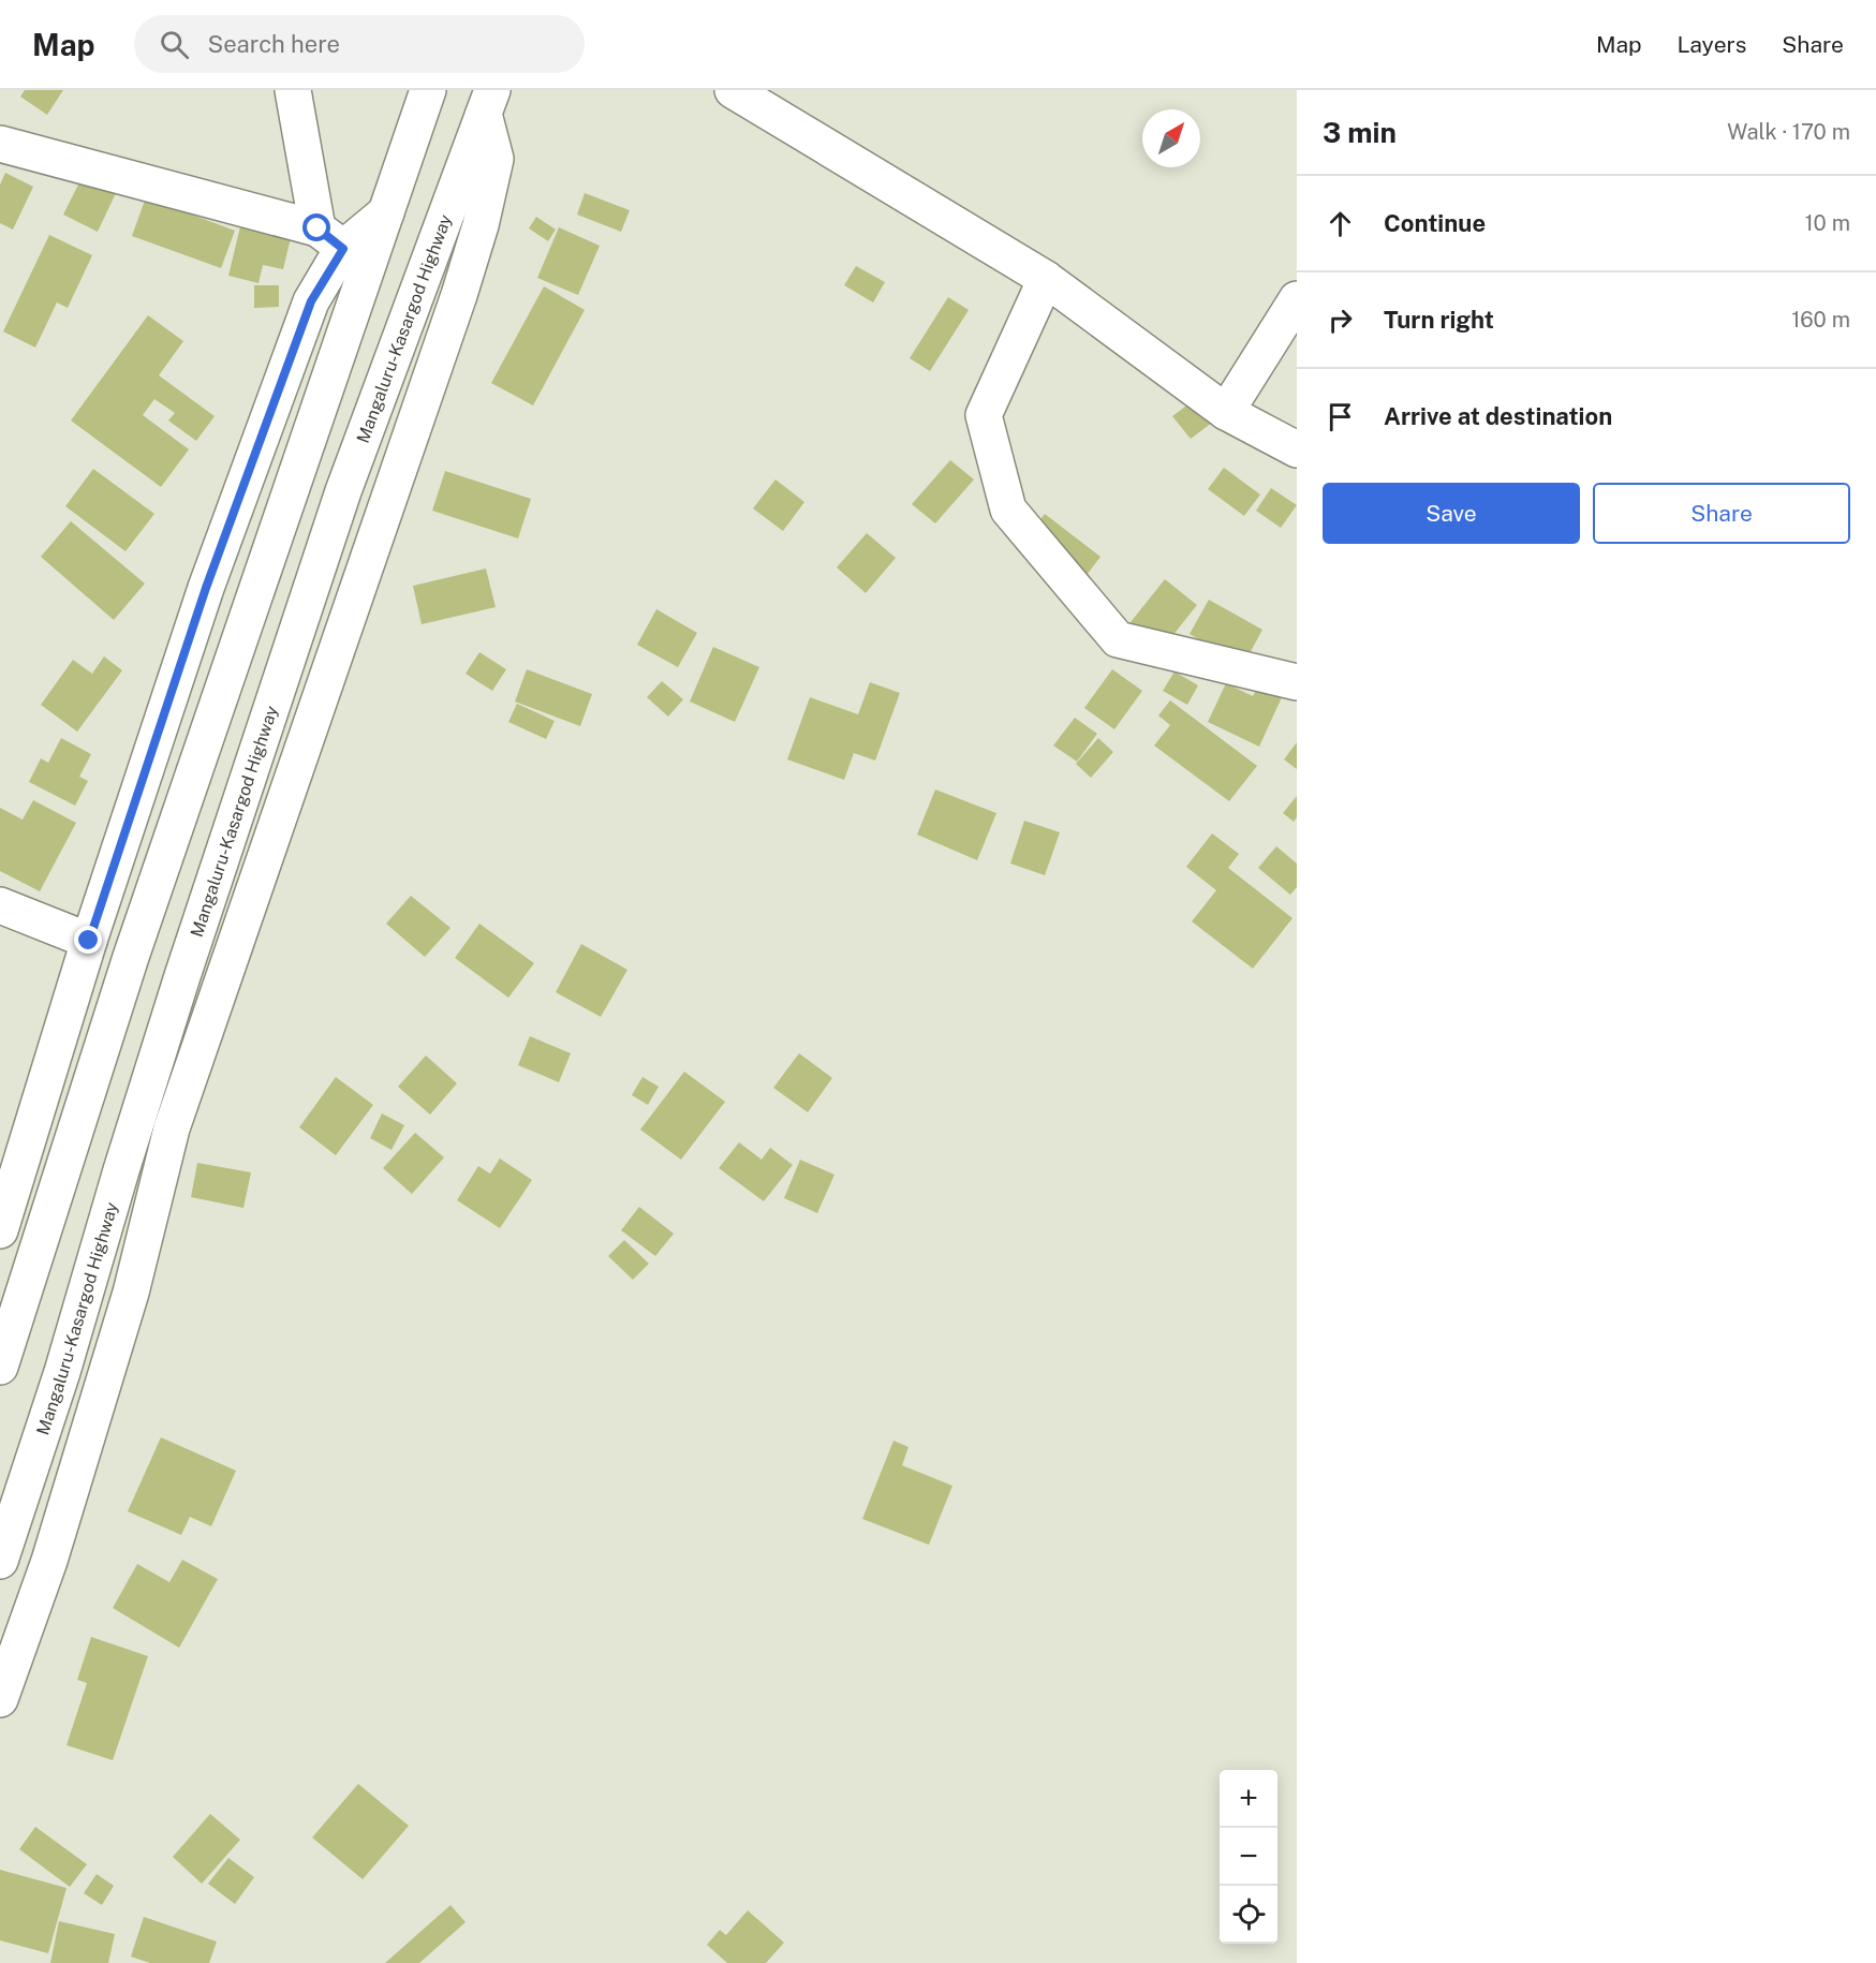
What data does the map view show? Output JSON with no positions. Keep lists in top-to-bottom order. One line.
{"streets":{"main road":["Mangaluru-Kasargod Highway"]},"north":"top right","page":{"header":"Map","search":"Search here","nav":["Map","Layers","Share"],"heading":["3 min","Walk · 170 m"],"list":[["Continue","10 m"],["Turn right","160 m"],"Arrive at destination"],"buttons":["Save","Share"],"map_buttons":["+","−"]}}
